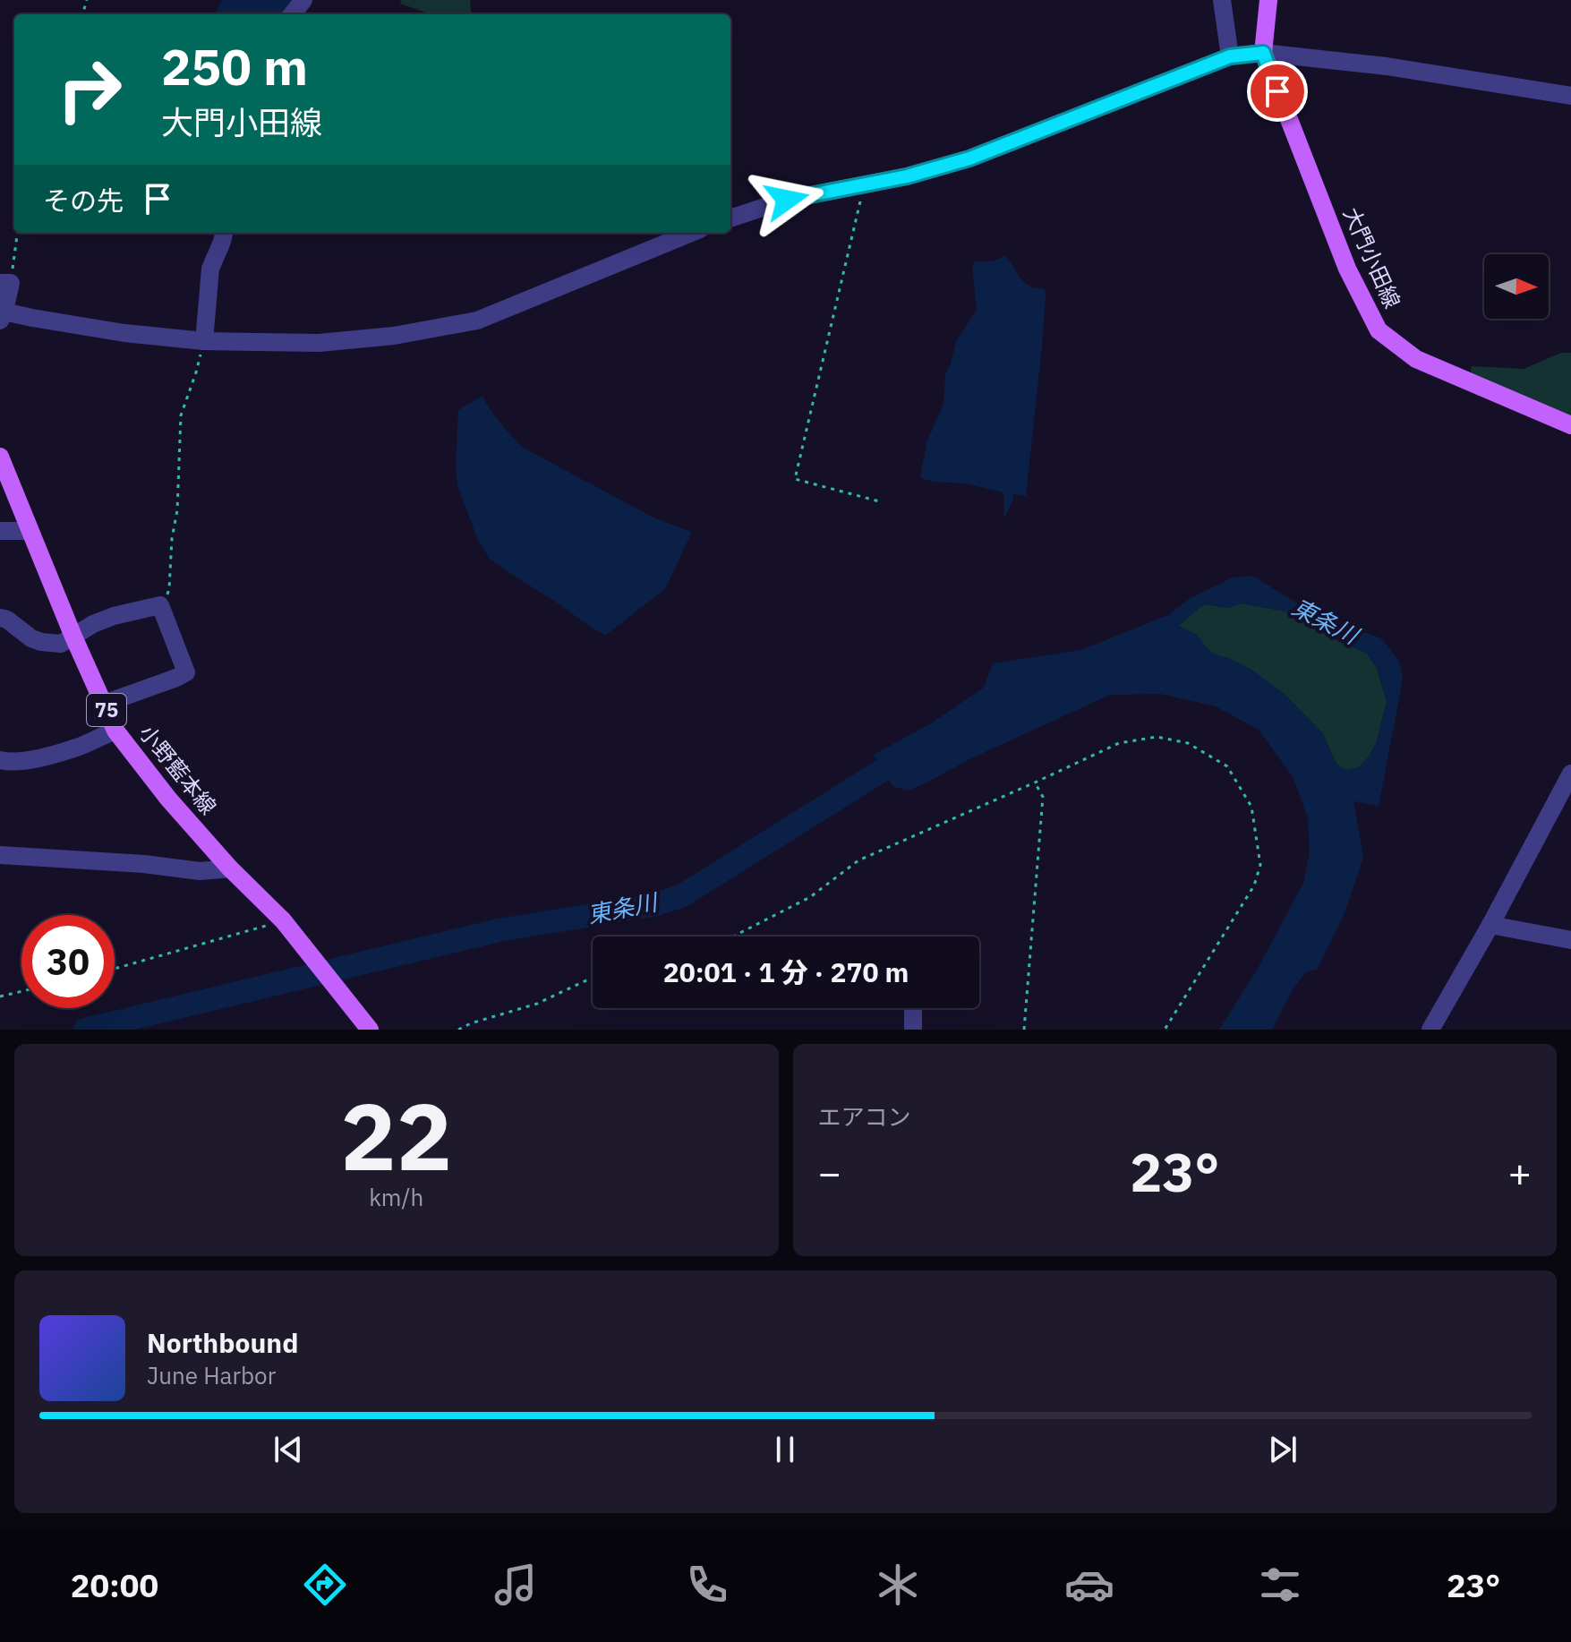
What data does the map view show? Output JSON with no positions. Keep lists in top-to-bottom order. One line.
{"streets":{"main road":["大門小田線","75","小野藍本線"]},"water":["東条川"],"north":"right","page":{"turn":["250 m","大門小田線"],"then":"その先","limit":"30","trip":"20:01 · 1 分 · 270 m","tile":[["22","km/h"],"エアコン"],"heat":["−","23°","+"],"song":["Northbound","June Harbor"],"tabs":["20:00","23°"]}}
